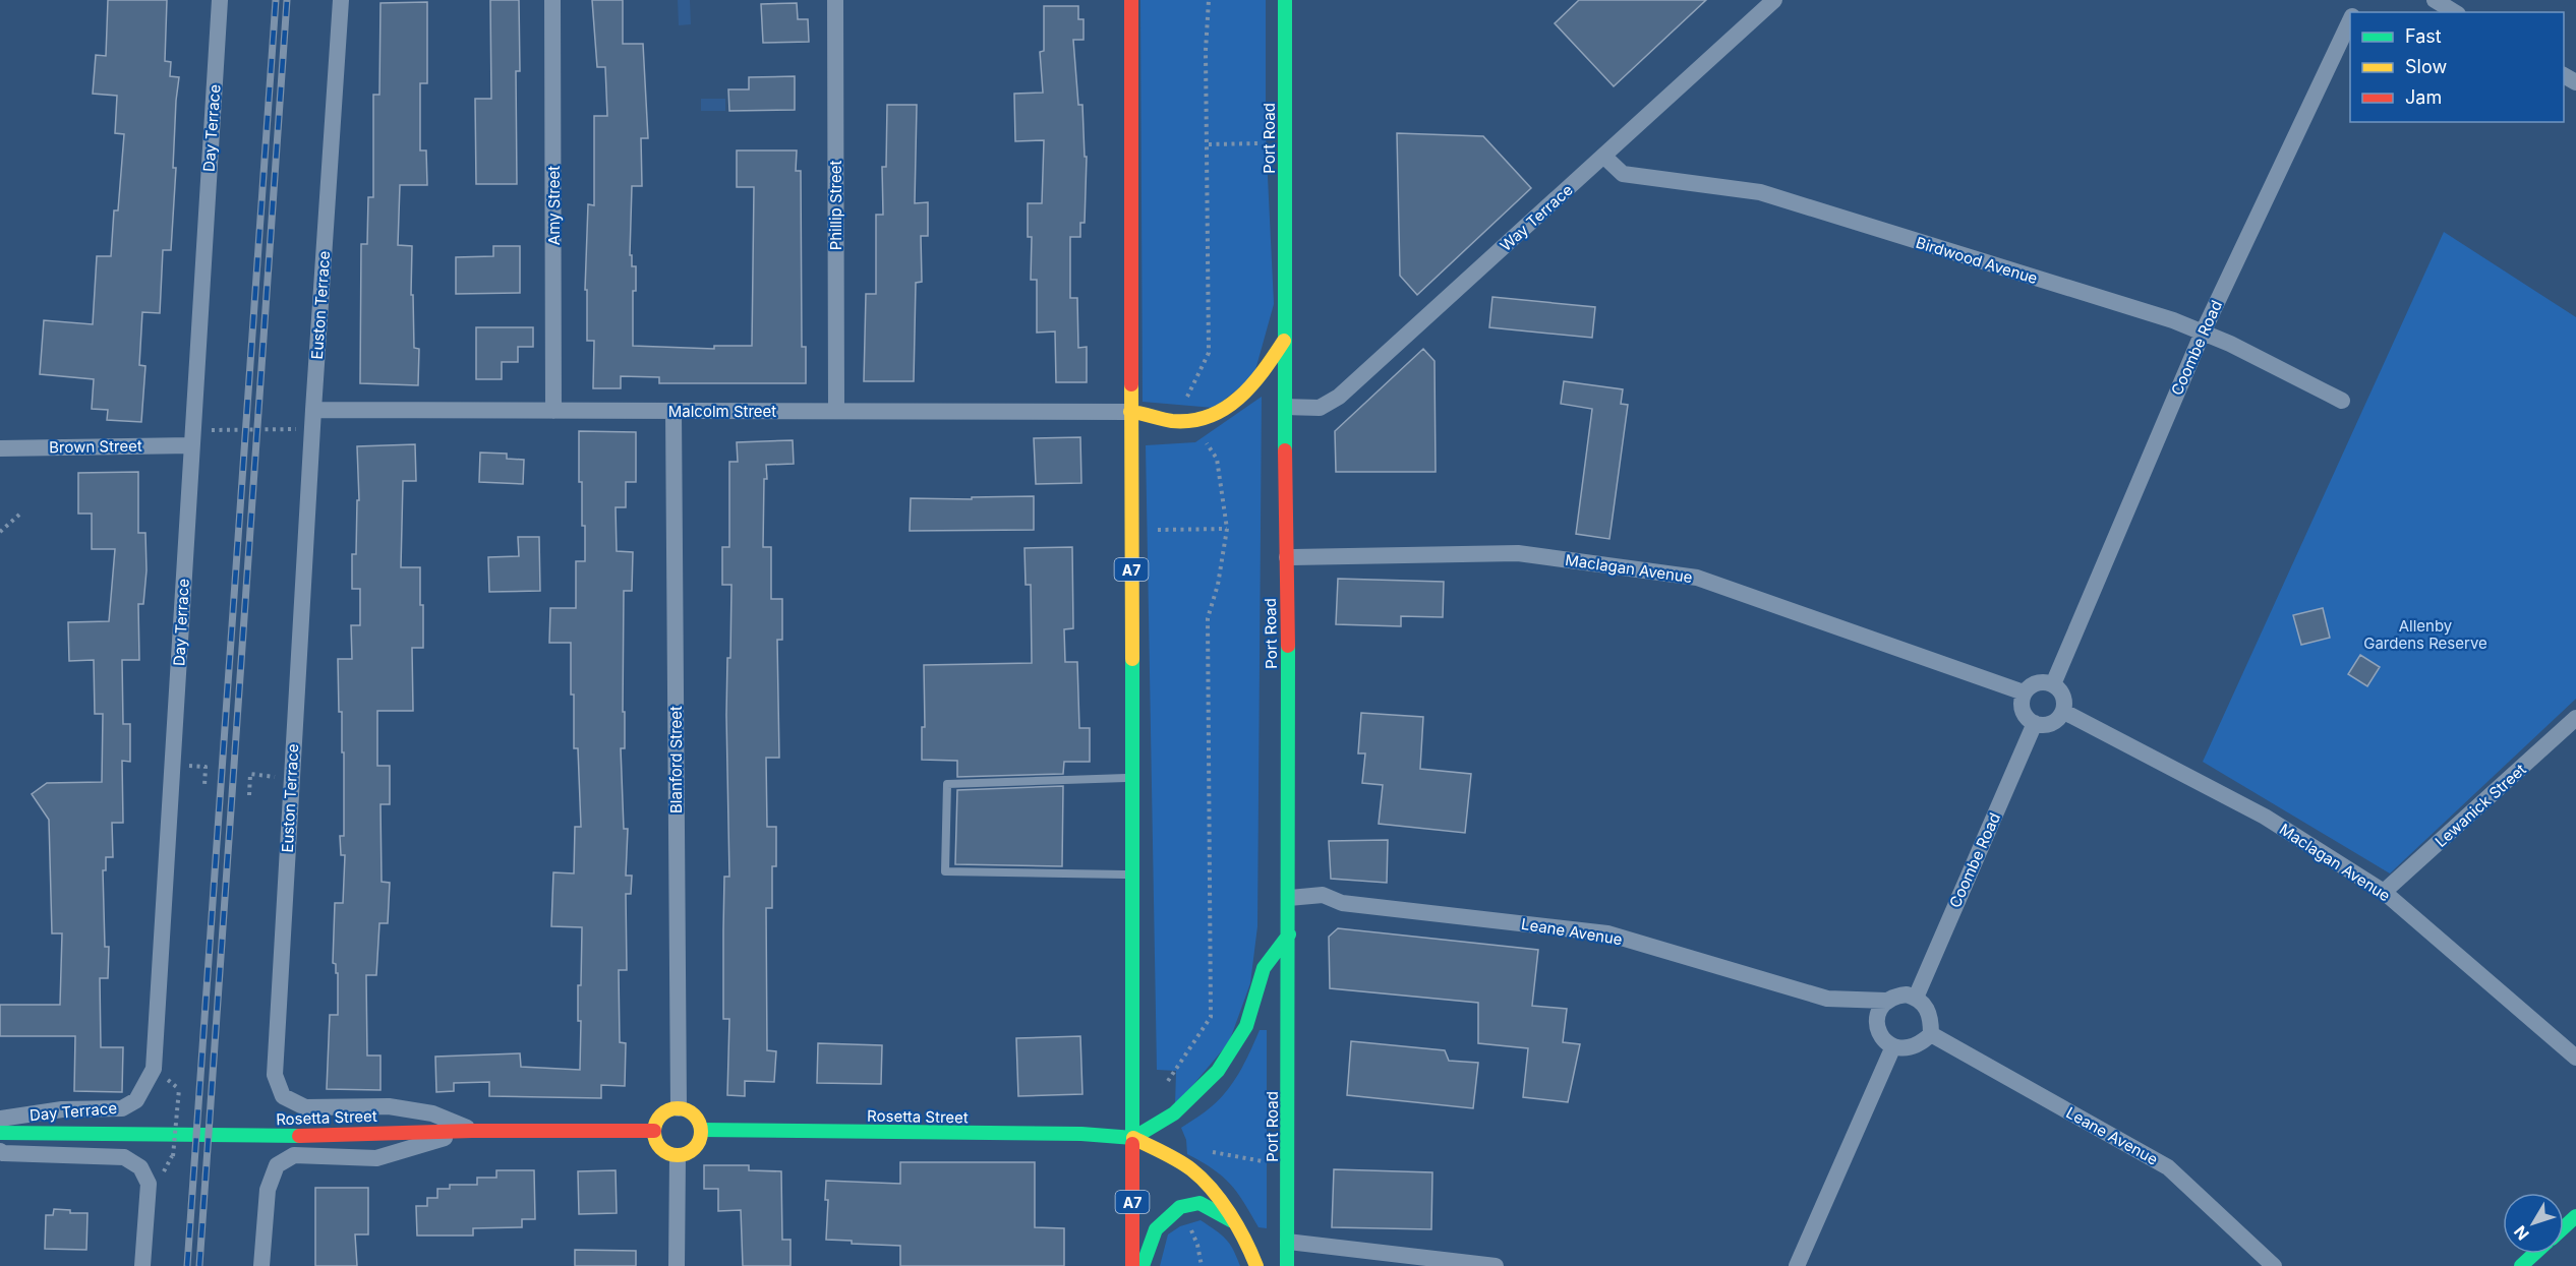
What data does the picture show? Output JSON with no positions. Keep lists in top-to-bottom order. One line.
{"streets":{"main road":["Port Road","A7","Rosetta Street"],"street":["Day Terrace","Amy Street","Phillip Street","Way Terrace","Birdwood Avenue","Euston Terrace","Coombe Road","Malcolm Street","Brown Street","Maclagan Avenue","Blanford Street","Lewanick Street","Leane Avenue"]},"crossings":[["Day Terrace","Brown Street"],["Port Road","Way Terrace"],["Port Road","Maclagan Avenue"],["Port Road","Leane Avenue"],["Amy Street","Malcolm Street"],["Phillip Street","Malcolm Street"],["Way Terrace","Birdwood Avenue"],["Birdwood Avenue","Coombe Road"],["Euston Terrace","Malcolm Street"],["Euston Terrace","Rosetta Street"],["Coombe Road","Maclagan Avenue"],["Coombe Road","Leane Avenue"],["Malcolm Street","A7"],["Malcolm Street","Blanford Street"],["Maclagan Avenue","Lewanick Street"],["A7","Rosetta Street"],["Blanford Street","Rosetta Street"]],"parks":["Allenby Gardens Reserve"],"legend":["Fast","Slow","Jam"],"north":"bottom left"}
